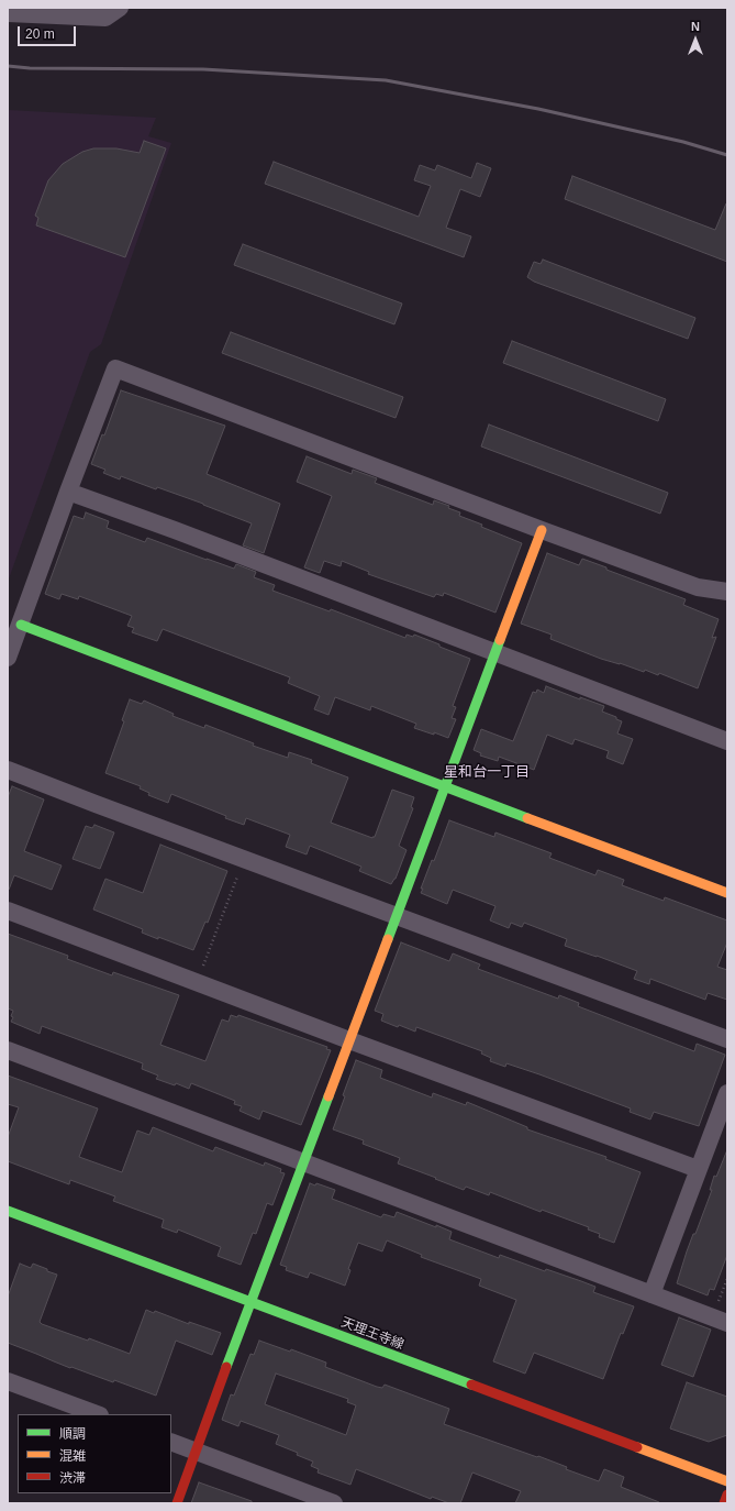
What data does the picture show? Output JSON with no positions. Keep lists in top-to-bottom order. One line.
{"streets":{"street":["天理王寺線"]},"districts":["星和台一丁目"],"legend":["順調","混雑","渋滞"],"scale_bar":"20 m","north":"top"}
